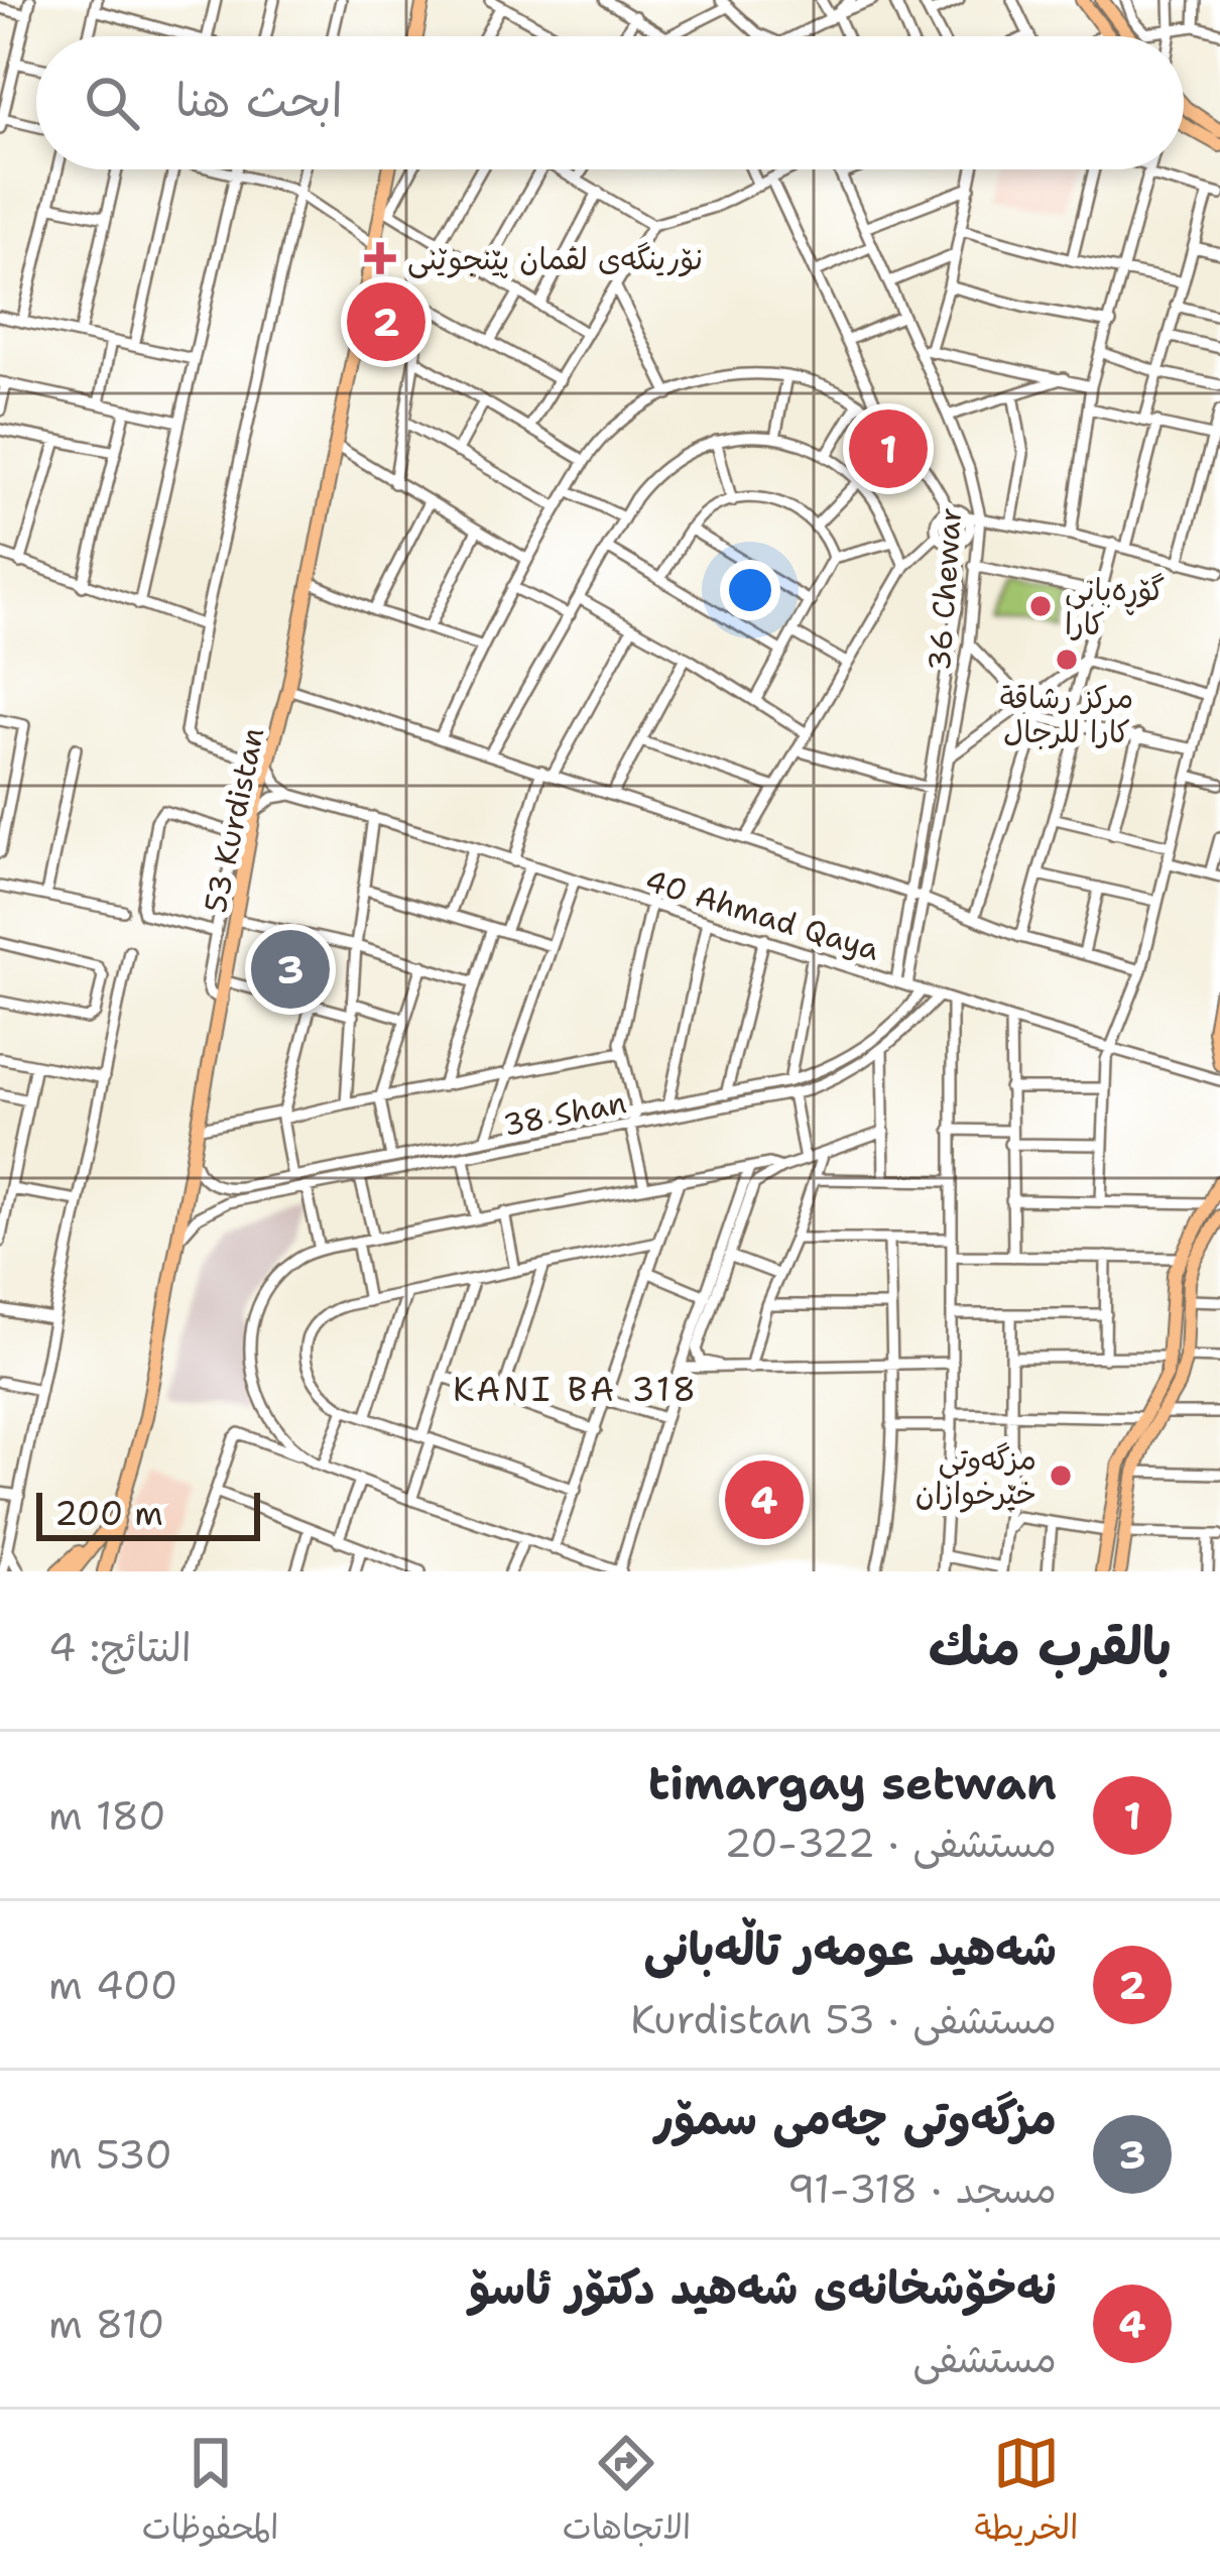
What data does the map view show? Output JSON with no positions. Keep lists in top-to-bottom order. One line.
{"streets":{"main road":["53 Kurdistan"],"street":["36 Chewar","40 Ahmad Qaya","38 Shan"]},"crossings":[["36 Chewar","40 Ahmad Qaya"],["53 Kurdistan","38 Shan"],["40 Ahmad Qaya","38 Shan"]],"districts":["KANI BA 318"],"places":{"health":["نۆرینگەی لقمان پێنجوێنی"],"other":["گۆڕەپانی کارا","مركز رشاقة كارا للرجال","مزگەوتی خێرخوازان"]},"scale_bar":"200 m","page":{"search":"ابحث هنا","pins":["2","1","3","4"],"scale":"200 m","heading":["بالقرب منك","النتائج: 4"],"list":[{"mark":"1","name":"timargay setwan","note":"مستشفى · 322-20","value":"180 m"},{"mark":"2","name":"شەهید عومەر تاڵەبانی","note":"مستشفى · 53 Kurdistan","value":"400 m"},{"mark":"3","name":"مزگەوتی چەمی سمۆر","note":"مسجد · 318-91","value":"530 m"},{"mark":"4","name":"نەخۆشخانەی شەهید دکتۆر ئاسۆ","note":"مستشفى","value":"810 m"}],"nav":["الخريطة","الاتجاهات","المحفوظات"]}}
